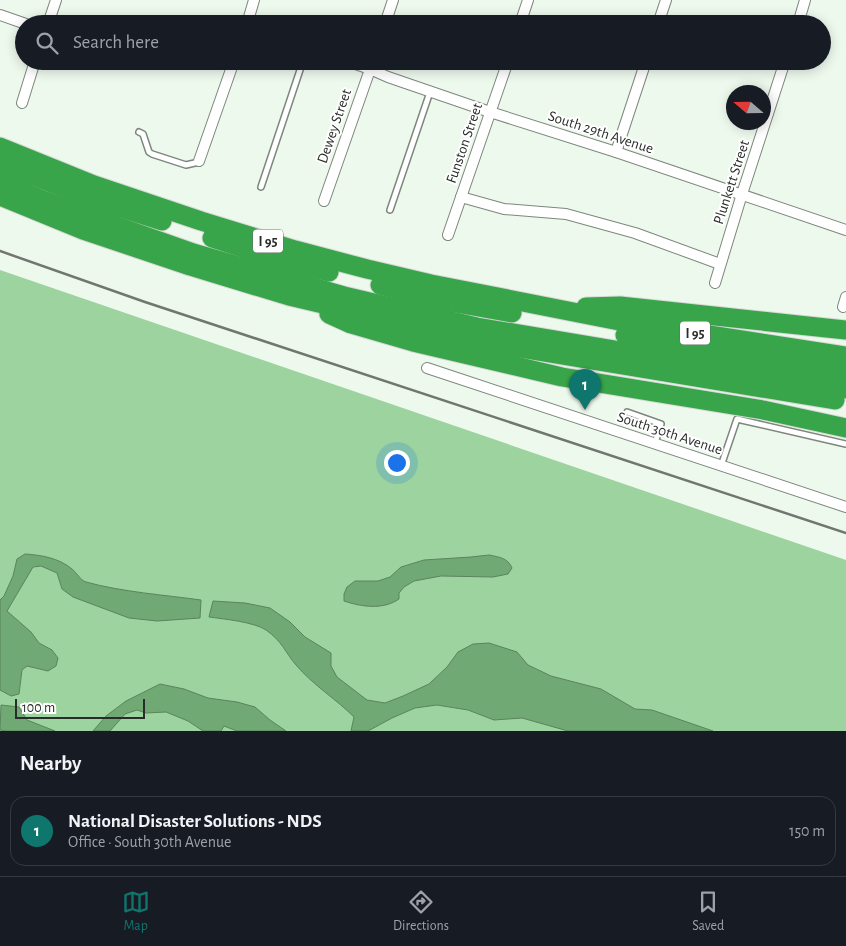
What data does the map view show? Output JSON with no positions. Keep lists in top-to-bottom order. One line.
{"streets":{"highway":["I 95"],"street":["Dewey Street","South 29th Avenue","Funston Street","Plunkett Street","South 30th Avenue"]},"crossings":[["South 29th Avenue","Funston Street"],["South 29th Avenue","Plunkett Street"]],"scale_bar":"100 m","north":"left","page":{"search":"Search here","pins":"1","scale":"100 m","heading":"Nearby","list":[{"mark":"1","name":"National Disaster Solutions - NDS","note":"Office · South 30th Avenue","value":"150 m"}],"nav":["Map","Directions","Saved"]}}
